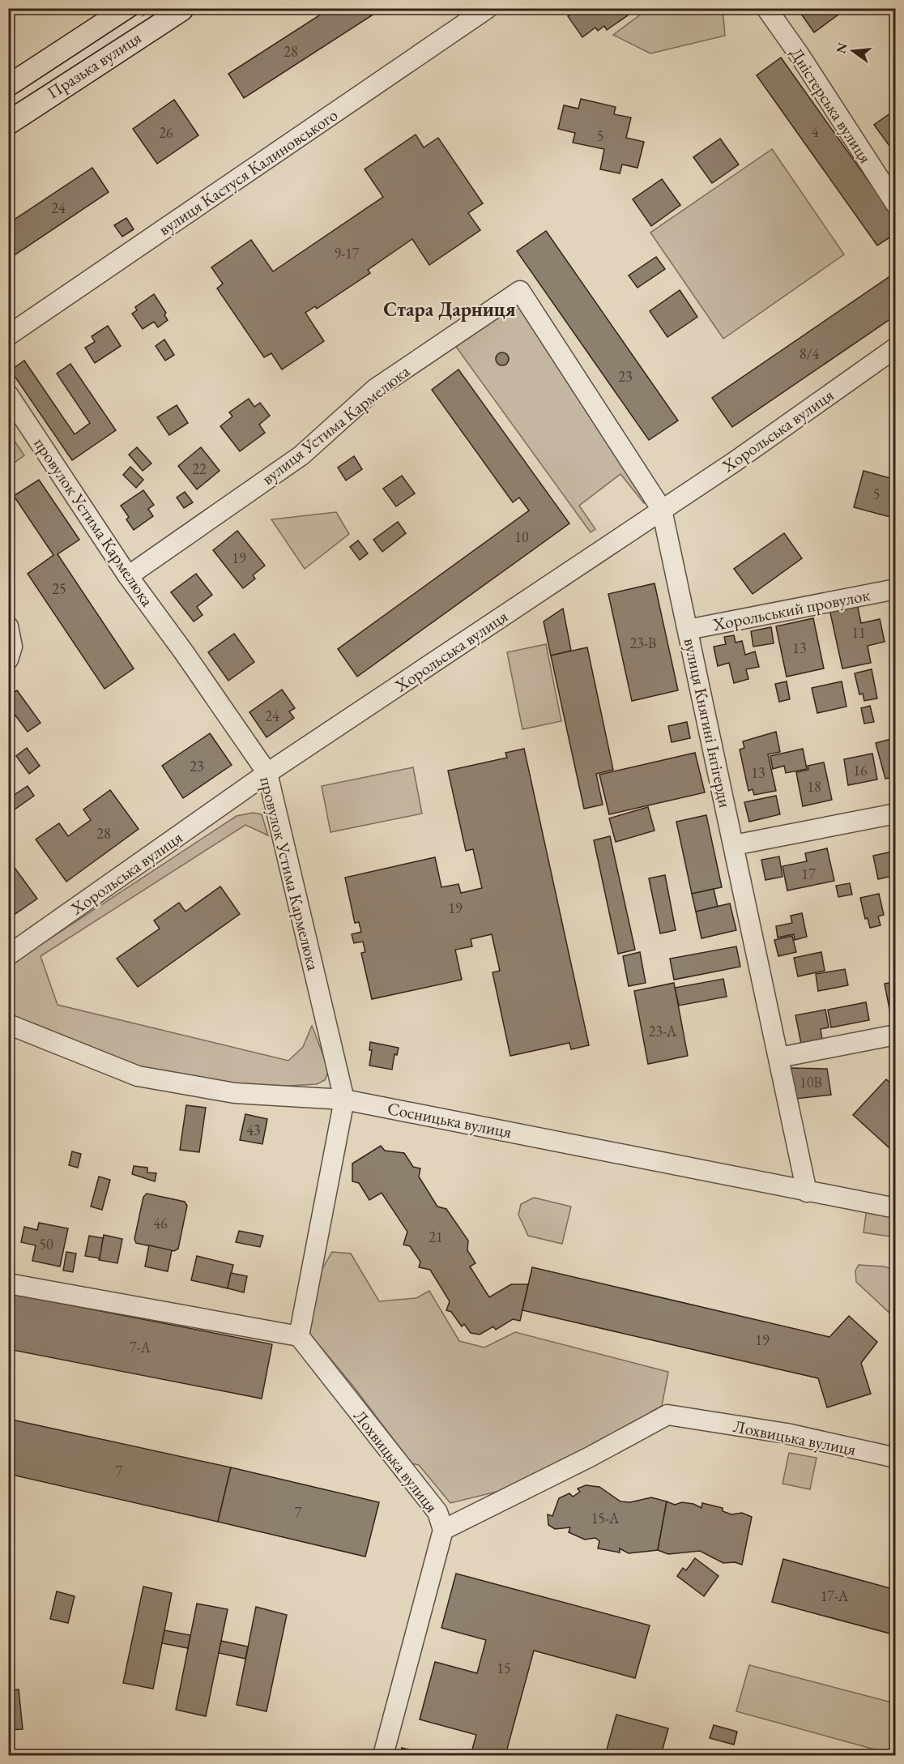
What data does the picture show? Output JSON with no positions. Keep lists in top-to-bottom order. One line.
{"streets":{"street":["Празька вулиця","Дністерська вулиця","вулиця Кастуся Калиновського","вулиця Устима Кармелюка","Хорольська вулиця","провулок Устима Кармелюка","Хорольський провулок","вулиця Княгині Інгігерди","Сосницька вулиця","Лохвицька вулиця"]},"crossings":[["вулиця Устима Кармелюка","провулок Устима Кармелюка"],["вулиця Устима Кармелюка","вулиця Княгині Інгігерди"],["Хорольська вулиця","провулок Устима Кармелюка"],["Хорольська вулиця","вулиця Княгині Інгігерди"],["провулок Устима Кармелюка","Сосницька вулиця"],["провулок Устима Кармелюка","Лохвицька вулиця"],["Хорольський провулок","вулиця Княгині Інгігерди"],["вулиця Княгині Інгігерди","Сосницька вулиця"]],"districts":["Стара Дарниця"],"house_numbers":["28","4","26","5","24","9-17","8/4","23","22","5","10","19","25","11","23-В","13","24","23","16","13","18","28","17","19","23-А","10В","43","46","21","50","19","7-А","7","7","15-А","17-А","15"],"north":"left"}
